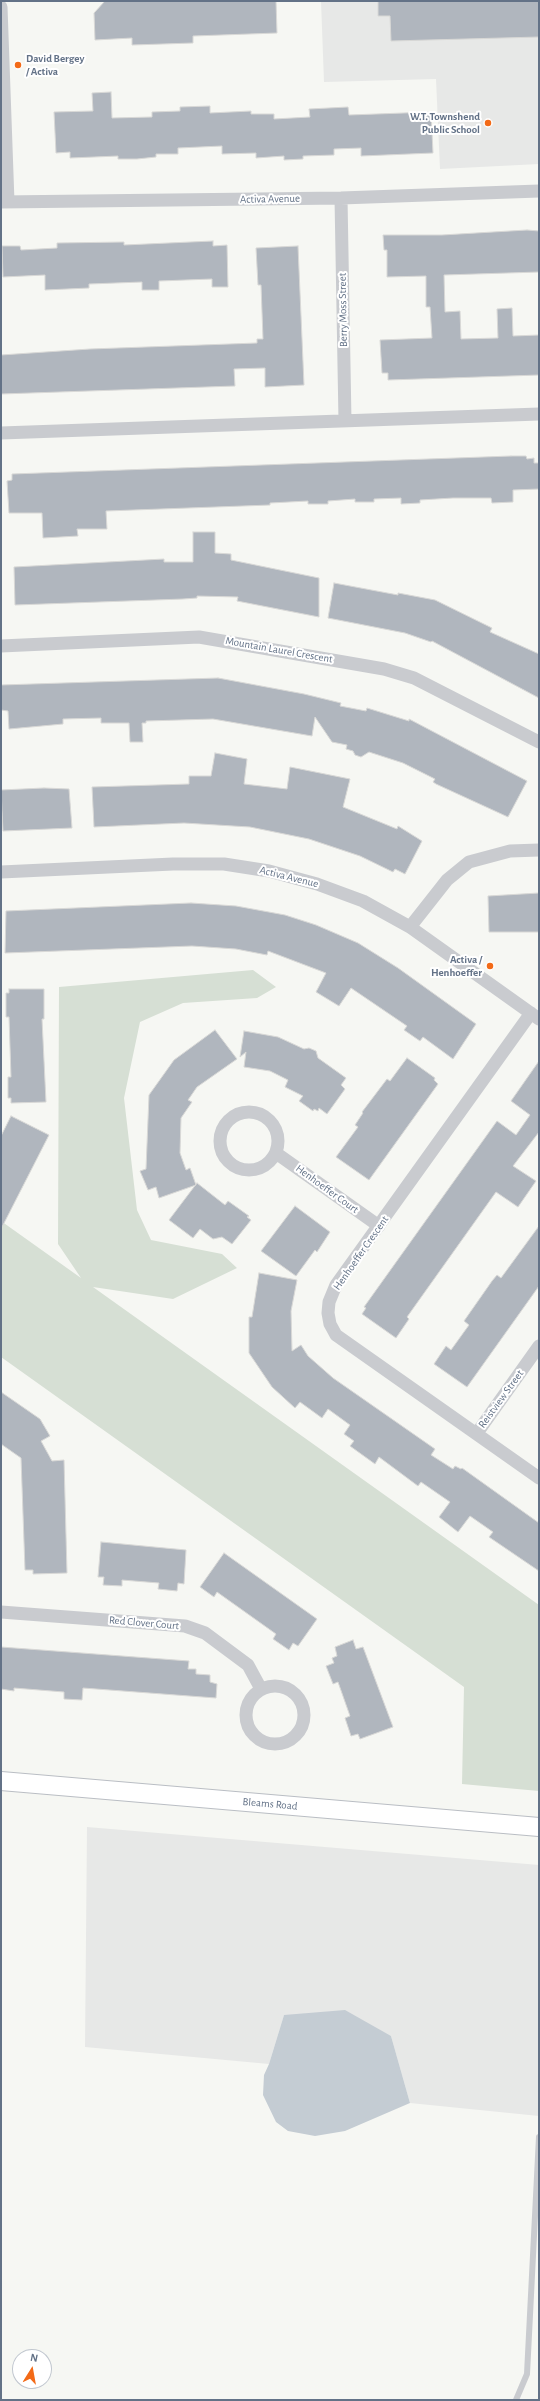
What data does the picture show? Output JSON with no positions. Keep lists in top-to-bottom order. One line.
{"streets":{"main road":["Bleams Road"],"street":["Activa Avenue","Berry Moss Street","Mountain Laurel Crescent","Henhoeffer Court","Henhoeffer Crescent","Reistview Street","Red Clover Court"]},"crossings":[["Activa Avenue","Berry Moss Street"],["Activa Avenue","Henhoeffer Crescent"],["Henhoeffer Court","Henhoeffer Crescent"],["Henhoeffer Crescent","Reistview Street"]],"places":["David Bergey / Activa","W.T. Townshend Public School","Activa / Henhoeffer"],"north":"top"}
